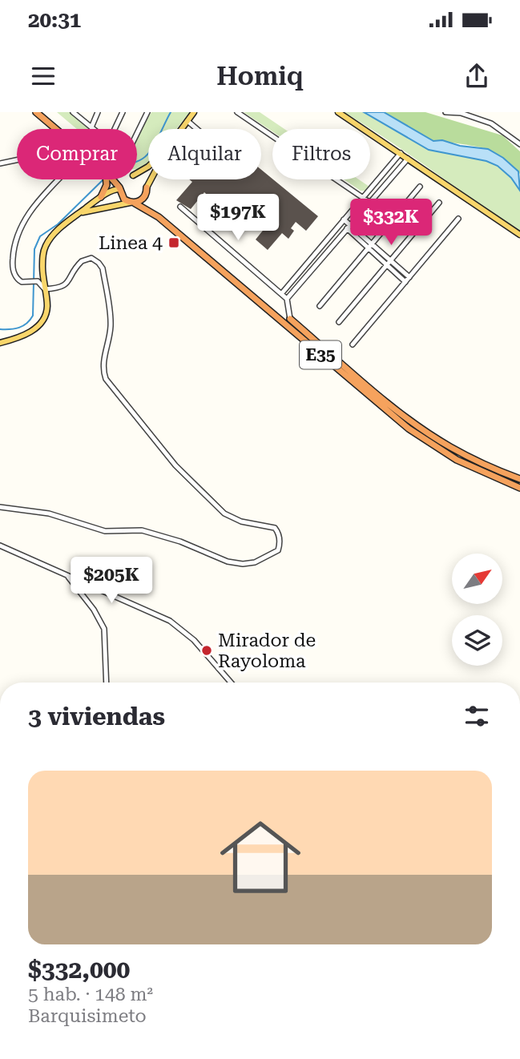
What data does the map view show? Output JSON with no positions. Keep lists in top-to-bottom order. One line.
{"streets":{"highway":["E35"]},"places":{"transit":["Linea 4"],"other":["Mirador de Rayoloma"]},"north":"top right","page":{"status":"20:31","header":"Homiq","chip":["Comprar","Alquilar","Filtros"],"price":["$197K","$332K","$205K"],"heading":"3 viviendas","list":[{"name":"$332,000","note":"5 hab. · 148 m² · Barquisimeto"}]}}
